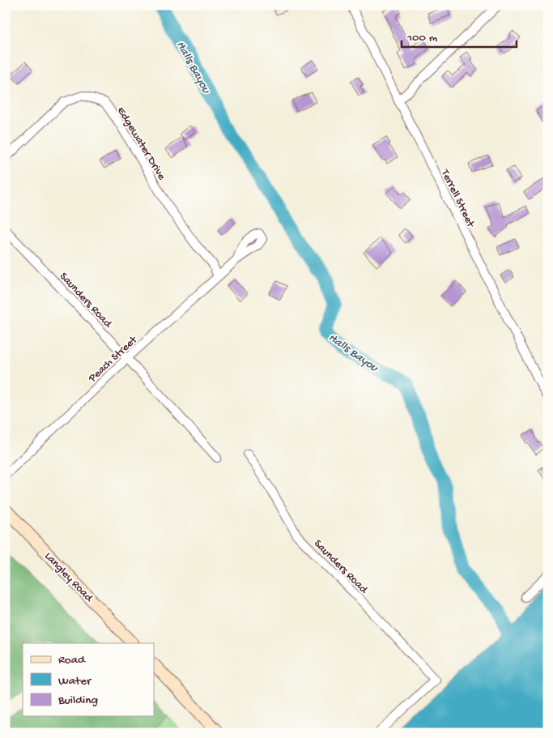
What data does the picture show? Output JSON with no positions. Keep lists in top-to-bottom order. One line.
{"streets":{"street":["Edgewater Drive","Terrell Street","Saunders Road","Peach Street","Langley Road"]},"crossings":[["Edgewater Drive","Peach Street"],["Saunders Road","Peach Street"]],"water":["Halls Bayou"],"legend":["Road","Water","Building"],"scale_bar":"100 m"}
